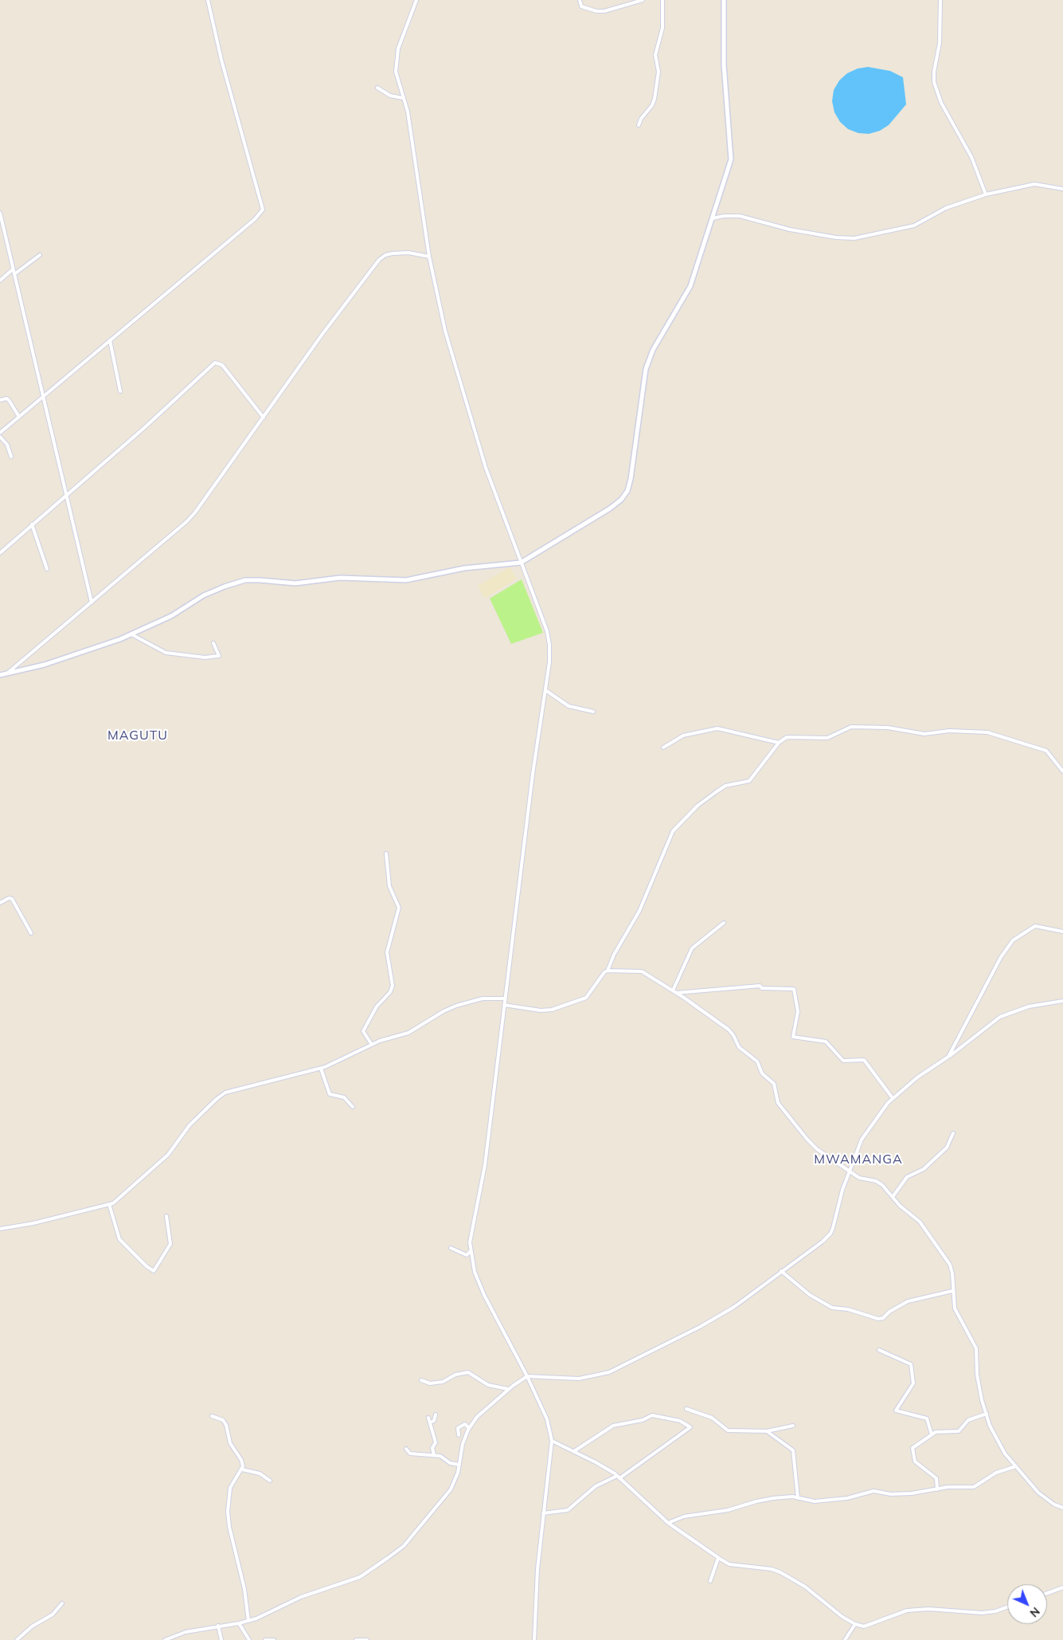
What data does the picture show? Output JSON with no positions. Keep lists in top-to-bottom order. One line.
{"districts":["MAGUTU","MWAMANGA"],"north":"bottom right"}
